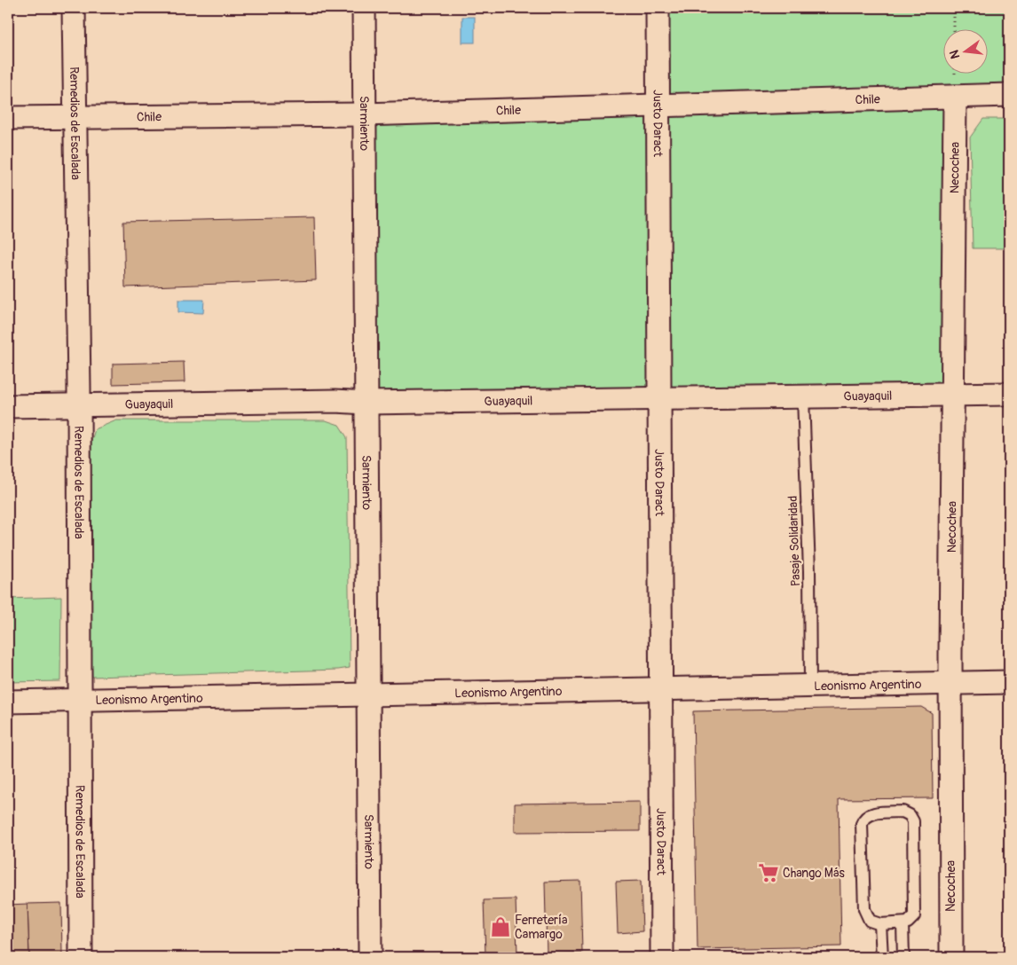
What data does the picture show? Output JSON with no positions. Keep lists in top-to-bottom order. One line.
{"streets":{"street":["Chile","Remedios de Escalada","Sarmiento","Justo Daract","Necochea","Guayaquil","Leonismo Argentino"],"lane":["Pasaje Solidaridad"]},"crossings":[["Chile","Remedios de Escalada"],["Chile","Sarmiento"],["Chile","Justo Daract"],["Chile","Necochea"],["Remedios de Escalada","Guayaquil"],["Remedios de Escalada","Leonismo Argentino"],["Sarmiento","Guayaquil"],["Sarmiento","Leonismo Argentino"],["Justo Daract","Guayaquil"],["Justo Daract","Leonismo Argentino"],["Necochea","Guayaquil"],["Necochea","Leonismo Argentino"],["Guayaquil","Pasaje Solidaridad"],["Pasaje Solidaridad","Leonismo Argentino"]],"places":{"supermarket":["Chango Más"],"shop":["Ferretería Camargo"]},"north":"left"}
